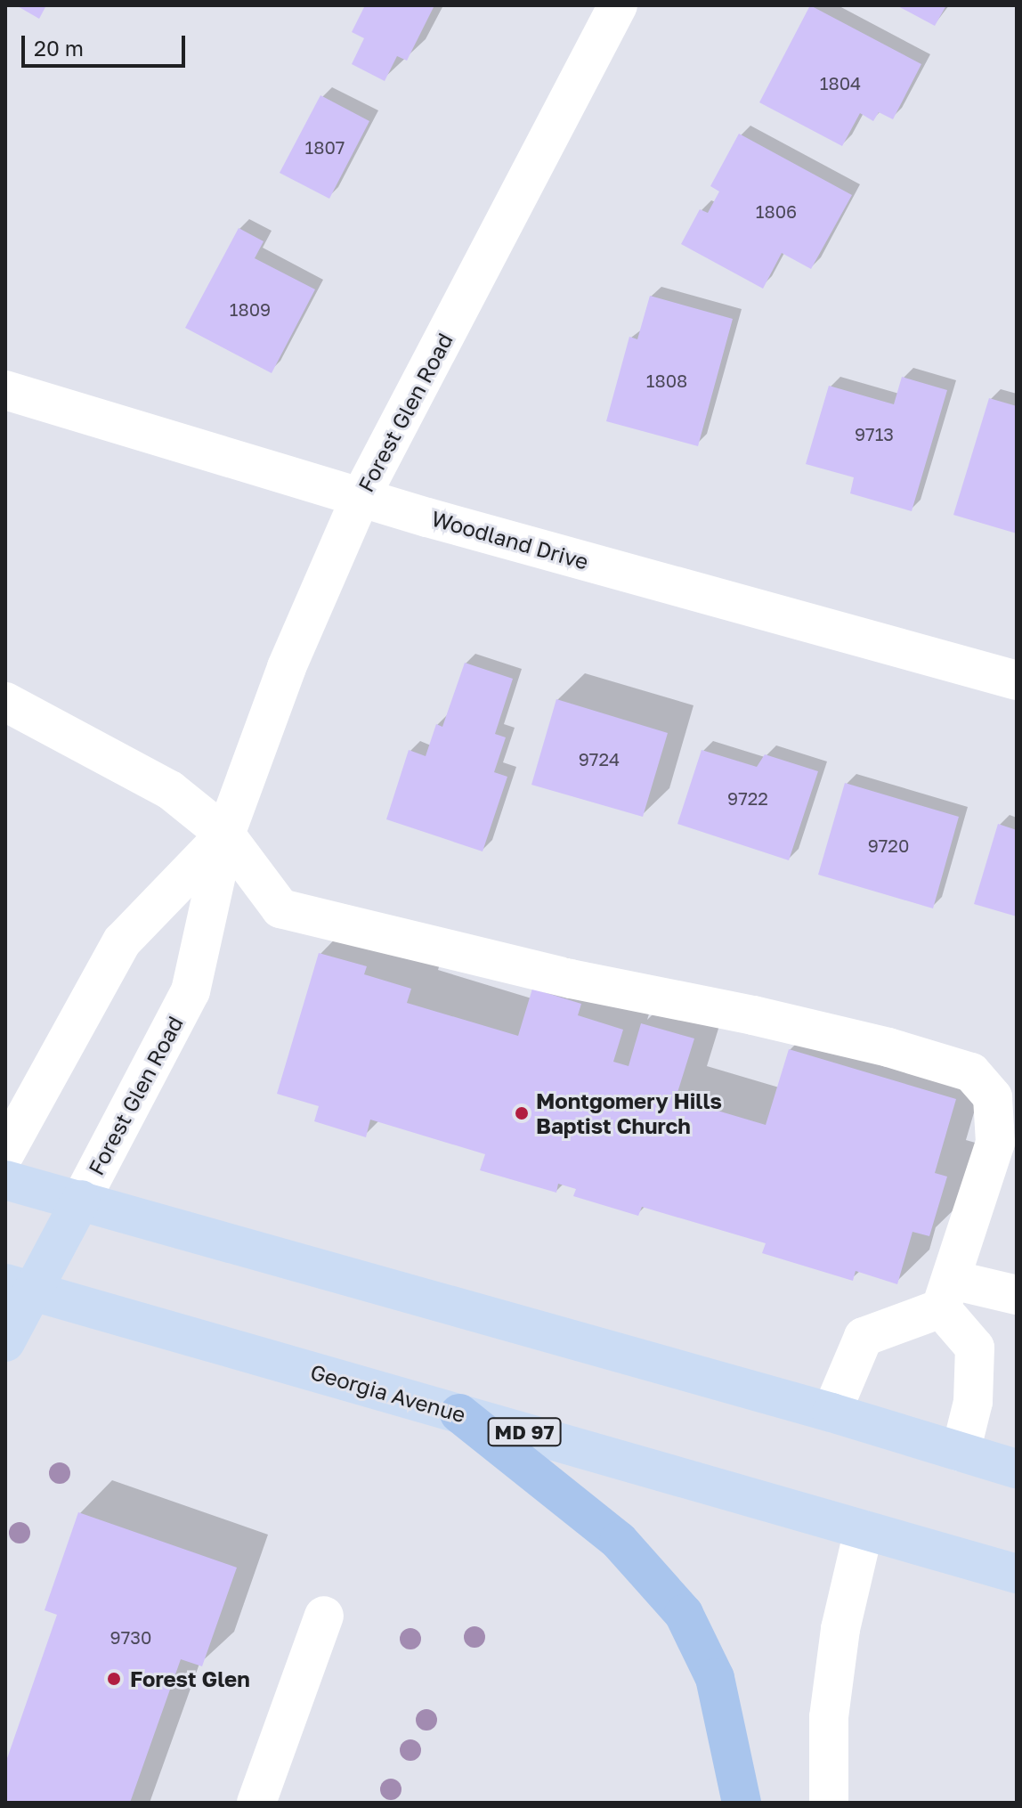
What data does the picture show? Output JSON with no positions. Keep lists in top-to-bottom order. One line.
{"streets":{"main road":["Forest Glen Road","Georgia Avenue","MD 97"],"street":["Woodland Drive"]},"crossings":[["Forest Glen Road","Woodland Drive"],["Forest Glen Road","Georgia Avenue"]],"places":["Montgomery Hills Baptist Church","Forest Glen"],"house_numbers":["1804","1807","1806","1809","1808","9713","9724","9722","9720","9730"],"scale_bar":"20 m"}
